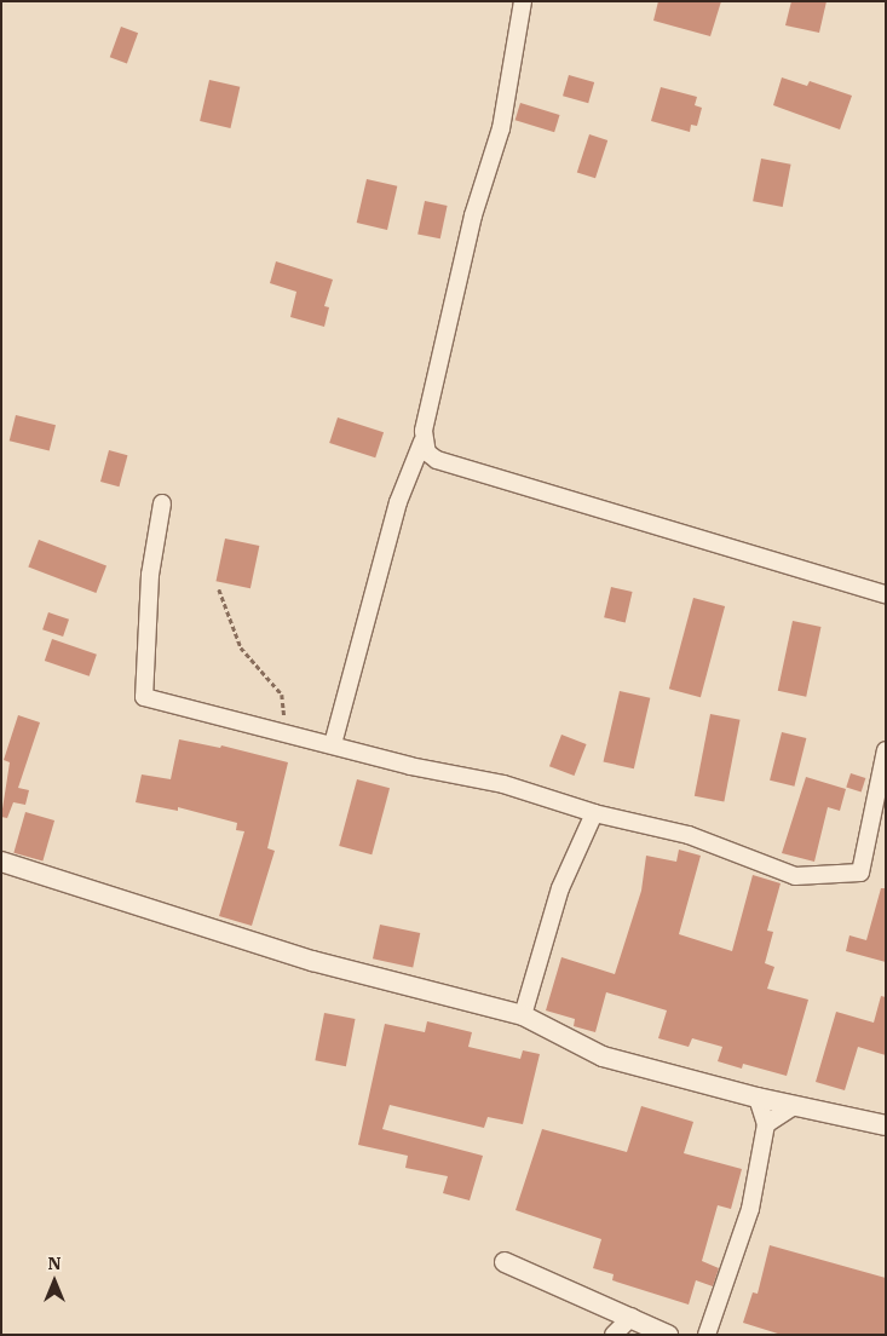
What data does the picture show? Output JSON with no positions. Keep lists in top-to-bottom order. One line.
{"north":"top"}
